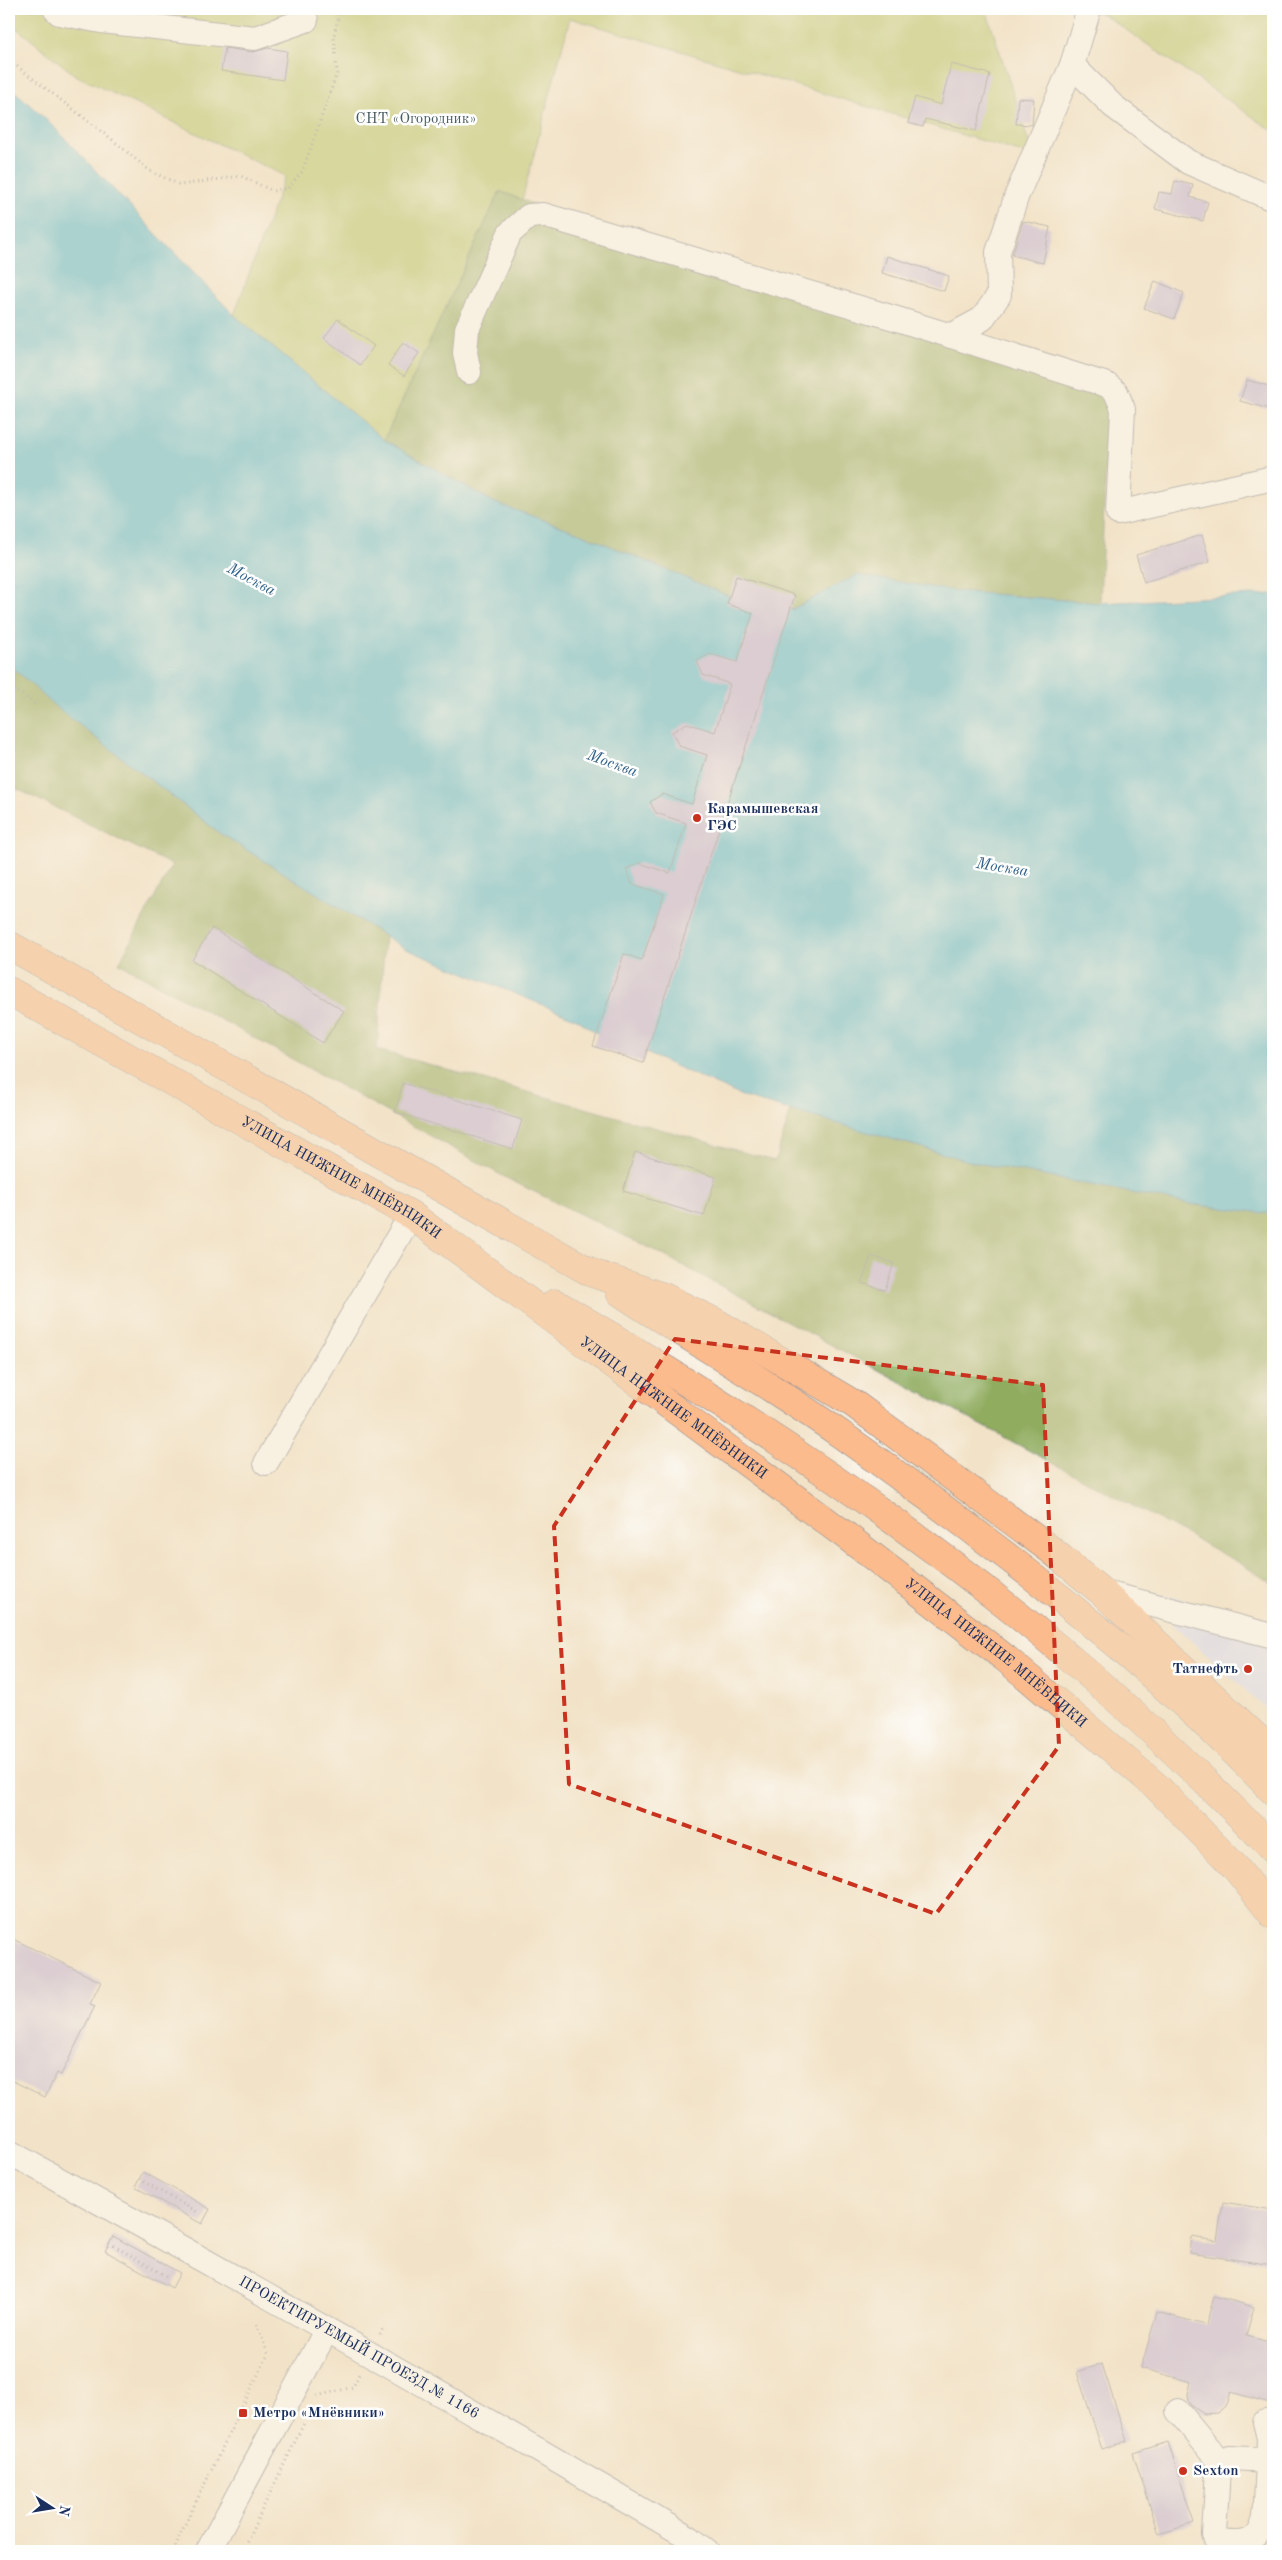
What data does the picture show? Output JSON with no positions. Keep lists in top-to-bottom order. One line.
{"streets":{"main road":["УЛИЦА НИЖНИЕ МНЁВНИКИ"],"street":["ПРОЕКТИРУЕМЫЙ ПРОЕЗД № 1166"]},"water":["Москва"],"parks":["СНТ «Огородник»"],"places":{"other":["Карамышевская ГЭС","Татнефть","Sexton"],"transit":["Метро «Мнёвники»"]},"north":"right"}
